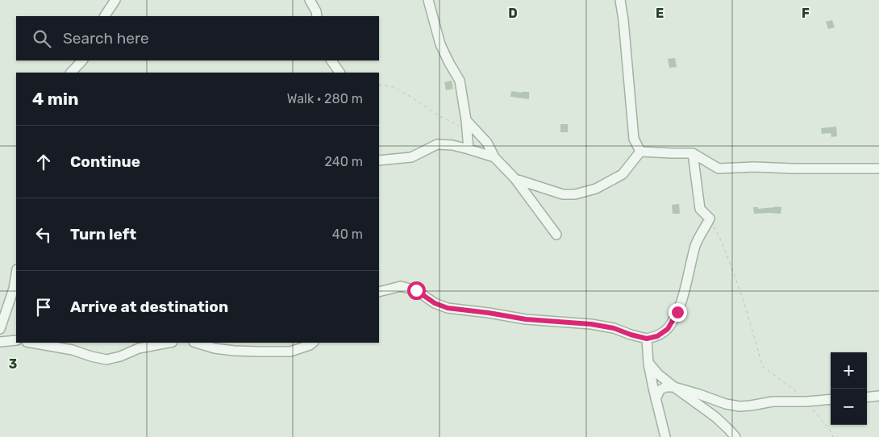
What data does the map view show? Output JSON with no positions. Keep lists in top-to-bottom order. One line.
{"page":{"search":"Search here","heading":["4 min","Walk · 280 m"],"list":[["Continue","240 m"],["Turn left","40 m"],"Arrive at destination"],"map_buttons":["+","−"]},"grid":{"columns":["D","E","F"],"rows":["3"]}}
